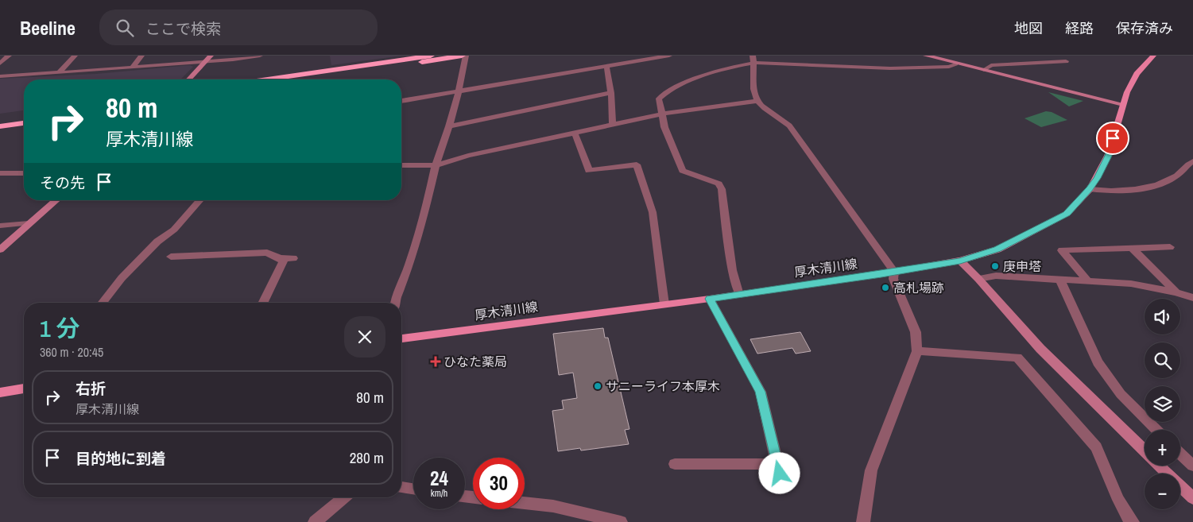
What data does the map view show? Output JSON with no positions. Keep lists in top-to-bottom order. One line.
{"streets":{"main road":["厚木清川線"]},"places":{"other":["庚申塔","高札場跡","サニーライフ本厚木"],"health":["ひなた薬局"]},"page":{"header":"Beeline","search":"ここで検索","nav":["地図","経路","保存済み"],"turn":["80 m","厚木清川線"],"then":"その先","map_buttons":["+","−"],"heading":["1 分","360 m · 20:45"],"list":[{"name":"右折","note":"厚木清川線","value":"80 m"},{"name":"目的地に到着","value":"280 m"}],"speed":"24 km/h","limit":"30"}}
